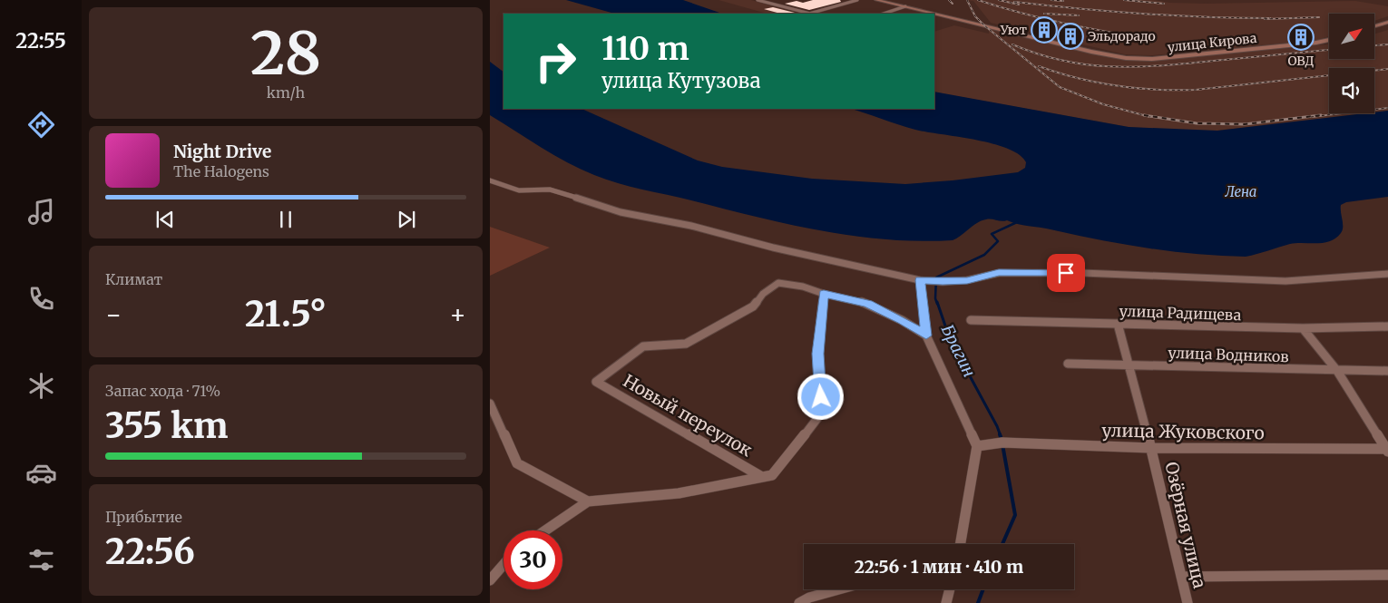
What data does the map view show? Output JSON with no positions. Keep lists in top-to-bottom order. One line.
{"streets":{"main road":["улица Кирова"],"street":["улица Радищева","улица Водников","Новый переулок","улица Жуковского","Озёрная улица"]},"crossings":[["улица Радищева","Озёрная улица"],["улица Водников","Озёрная улица"],["улица Жуковского","Озёрная улица"]],"water":["Лена","Брагин"],"places":{"building":["Уют","Эльдорадо","ОВД"]},"north":"top right","page":{"tabs":"22:55","tile":[["28","km/h"],"Климат",["Запас хода · 71%","355 km"],["Прибытие","22:56"]],"turn":["110 m","улица Кутузова"],"song":["Night Drive","The Halogens"],"heat":["−","21.5°","+"],"limit":"30","trip":"22:56 · 1 мин · 410 m"}}
